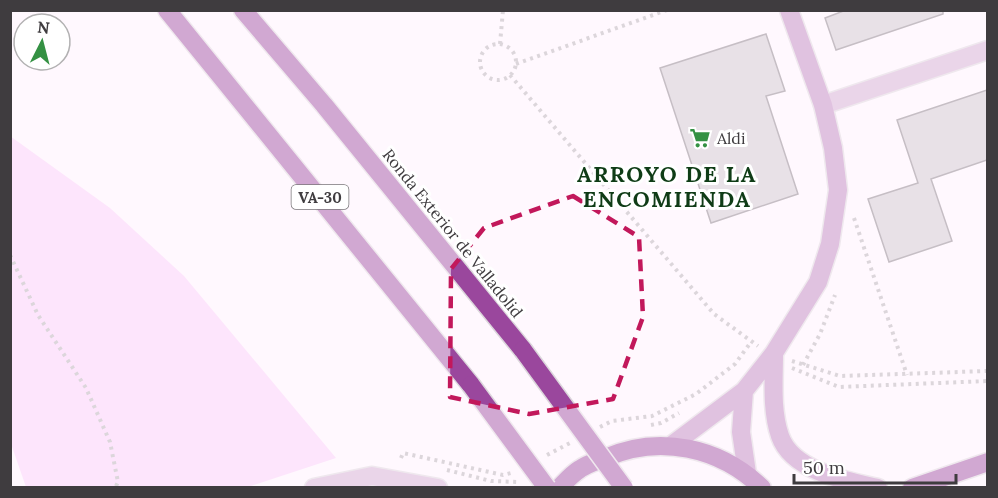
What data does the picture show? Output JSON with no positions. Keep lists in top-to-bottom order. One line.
{"streets":{"highway":["VA-30","Ronda Exterior de Valladolid"]},"districts":["ARROYO DE LA ENCOMIENDA"],"places":{"supermarket":["Aldi"]},"scale_bar":"50 m","north":"top"}
